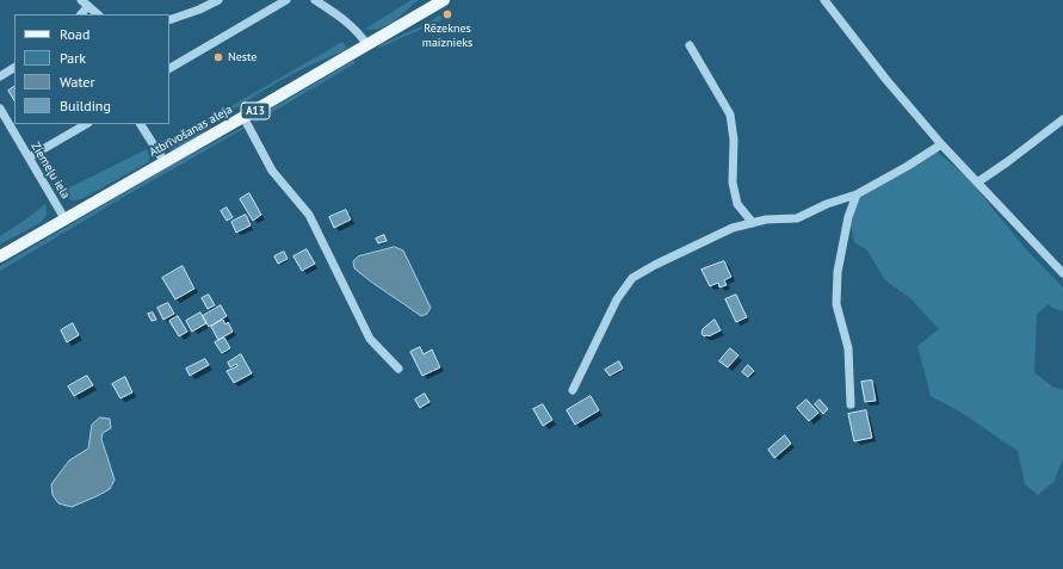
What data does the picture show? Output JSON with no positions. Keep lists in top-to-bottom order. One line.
{"streets":{"main road":["A13","Atbrīvošanas aleja"],"street":["Ziemeļu iela"]},"crossings":[["Atbrīvošanas aleja","Ziemeļu iela"]],"places":["Rēzeknes maiznieks","Neste"],"legend":["Road","Park","Water","Building"]}
